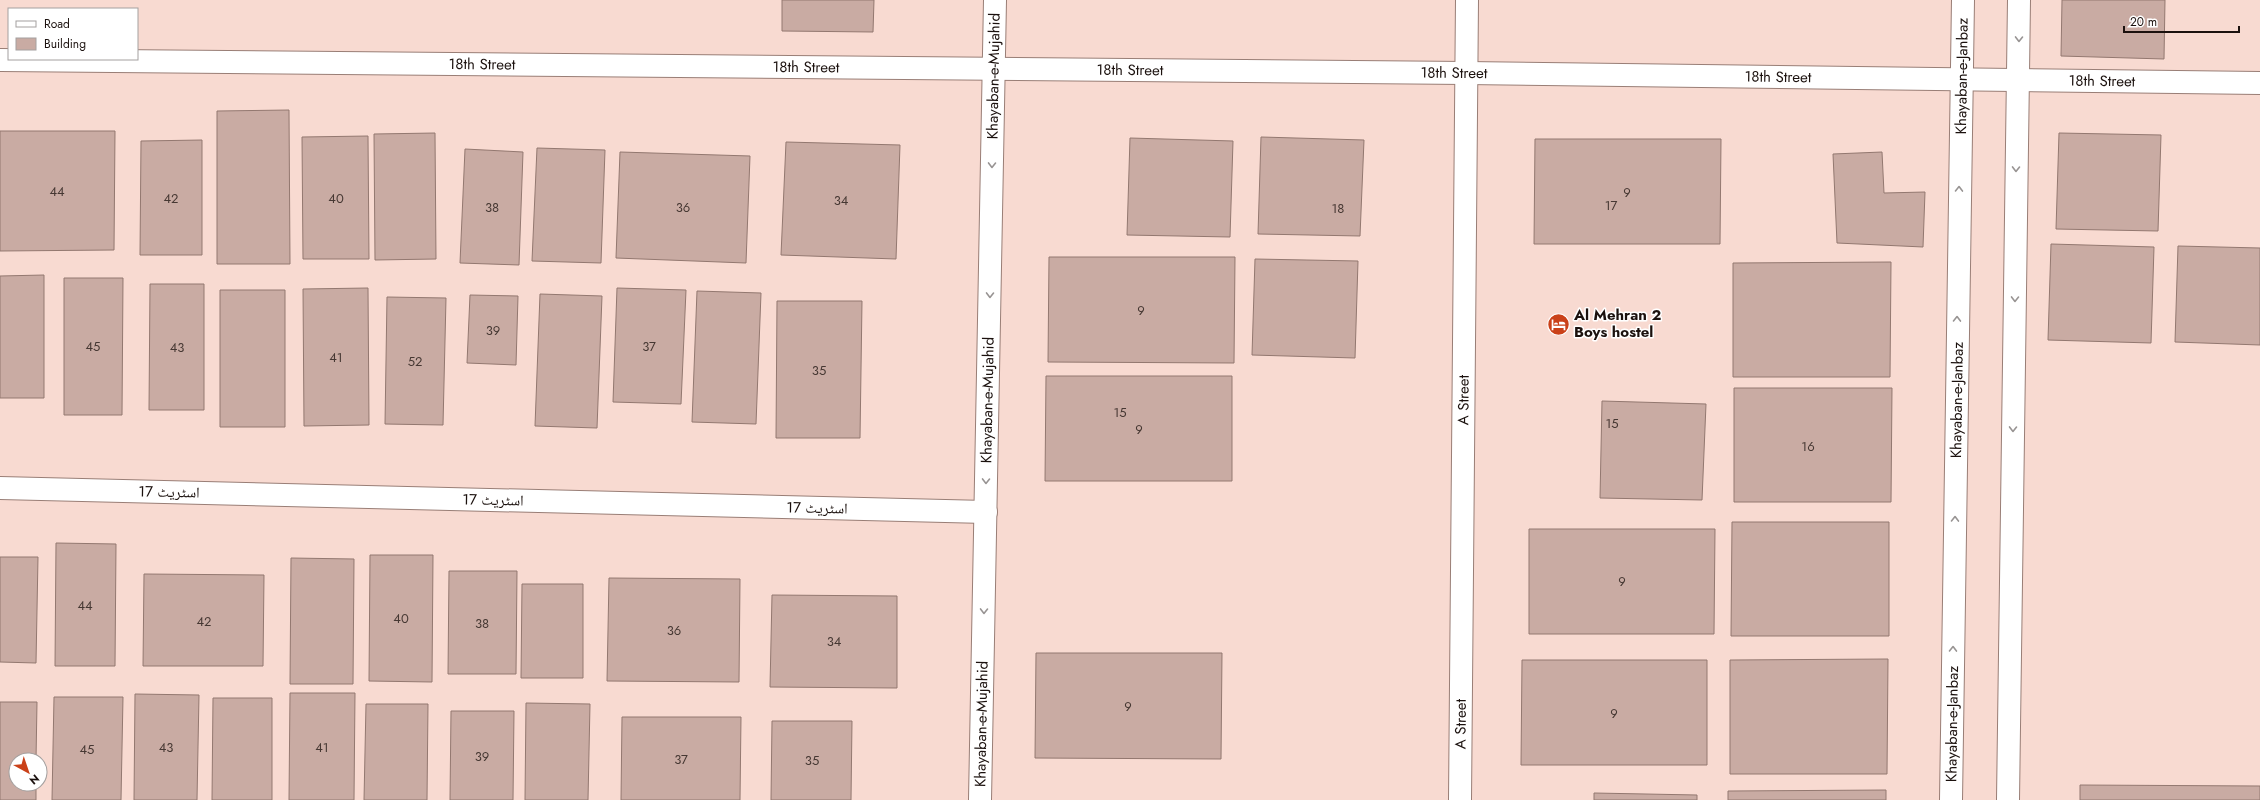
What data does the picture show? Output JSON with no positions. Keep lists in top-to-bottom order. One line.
{"streets":{"street":["18th Street","Khayaban-e-Mujahid","Khayaban-e-Janbaz","A Street","اسٹریٹ 17"]},"crossings":[["18th Street","Khayaban-e-Mujahid"],["18th Street","Khayaban-e-Janbaz"],["18th Street","A Street"],["Khayaban-e-Mujahid","اسٹریٹ 17"]],"one_way":["Khayaban-e-Mujahid"],"places":{"hotel":["Al Mehran 2 Boys hostel"]},"house_numbers":["44","9","42","40","34","17","38","36","18","9","39","45","37","43","41","52","35","15","15","9","16","9","44","40","42","38","36","34","9","9","43","41","45","39","37","35"],"legend":["Road","Building"],"scale_bar":"20 m","north":"bottom right"}
